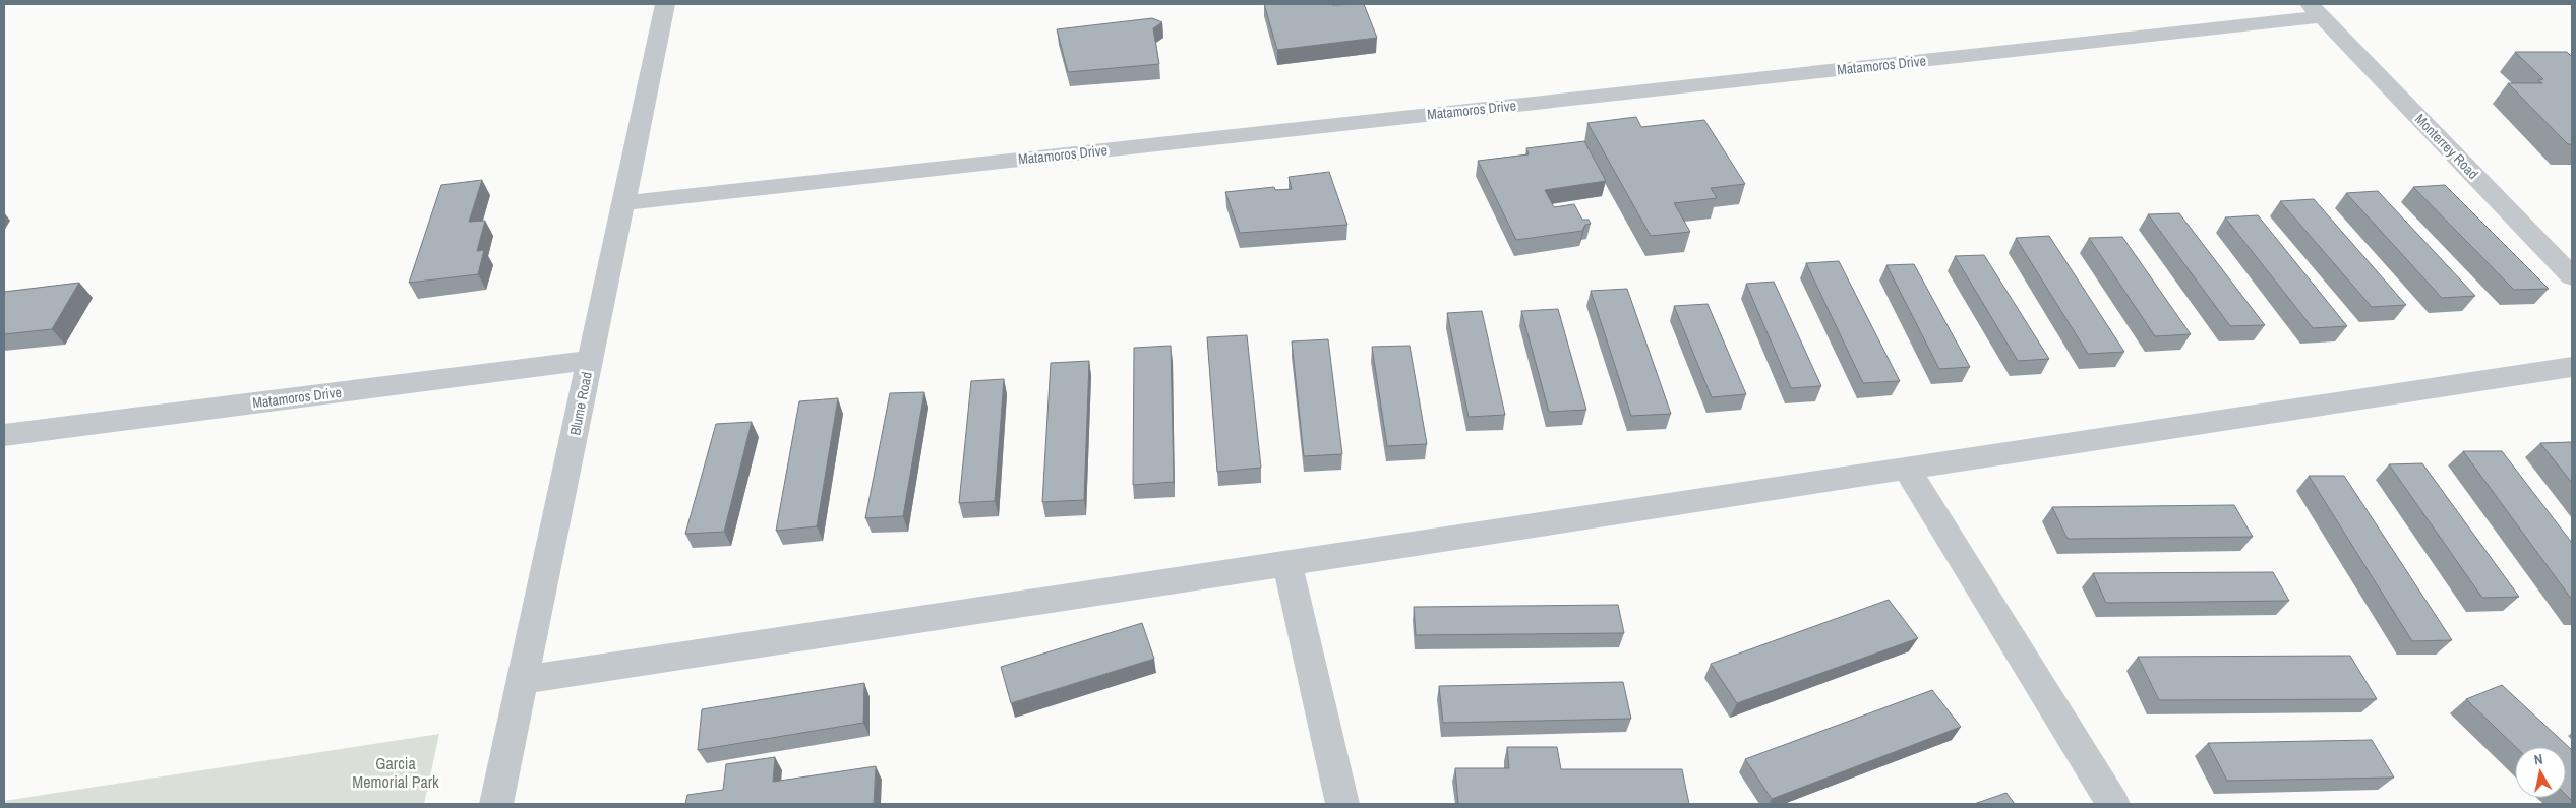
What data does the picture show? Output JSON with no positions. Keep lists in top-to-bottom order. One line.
{"streets":{"street":["Matamoros Drive","Monterrey Road","Blume Road"]},"crossings":[["Matamoros Drive","Monterrey Road"],["Matamoros Drive","Blume Road"]],"parks":["Garcia Memorial Park"],"north":"top"}
